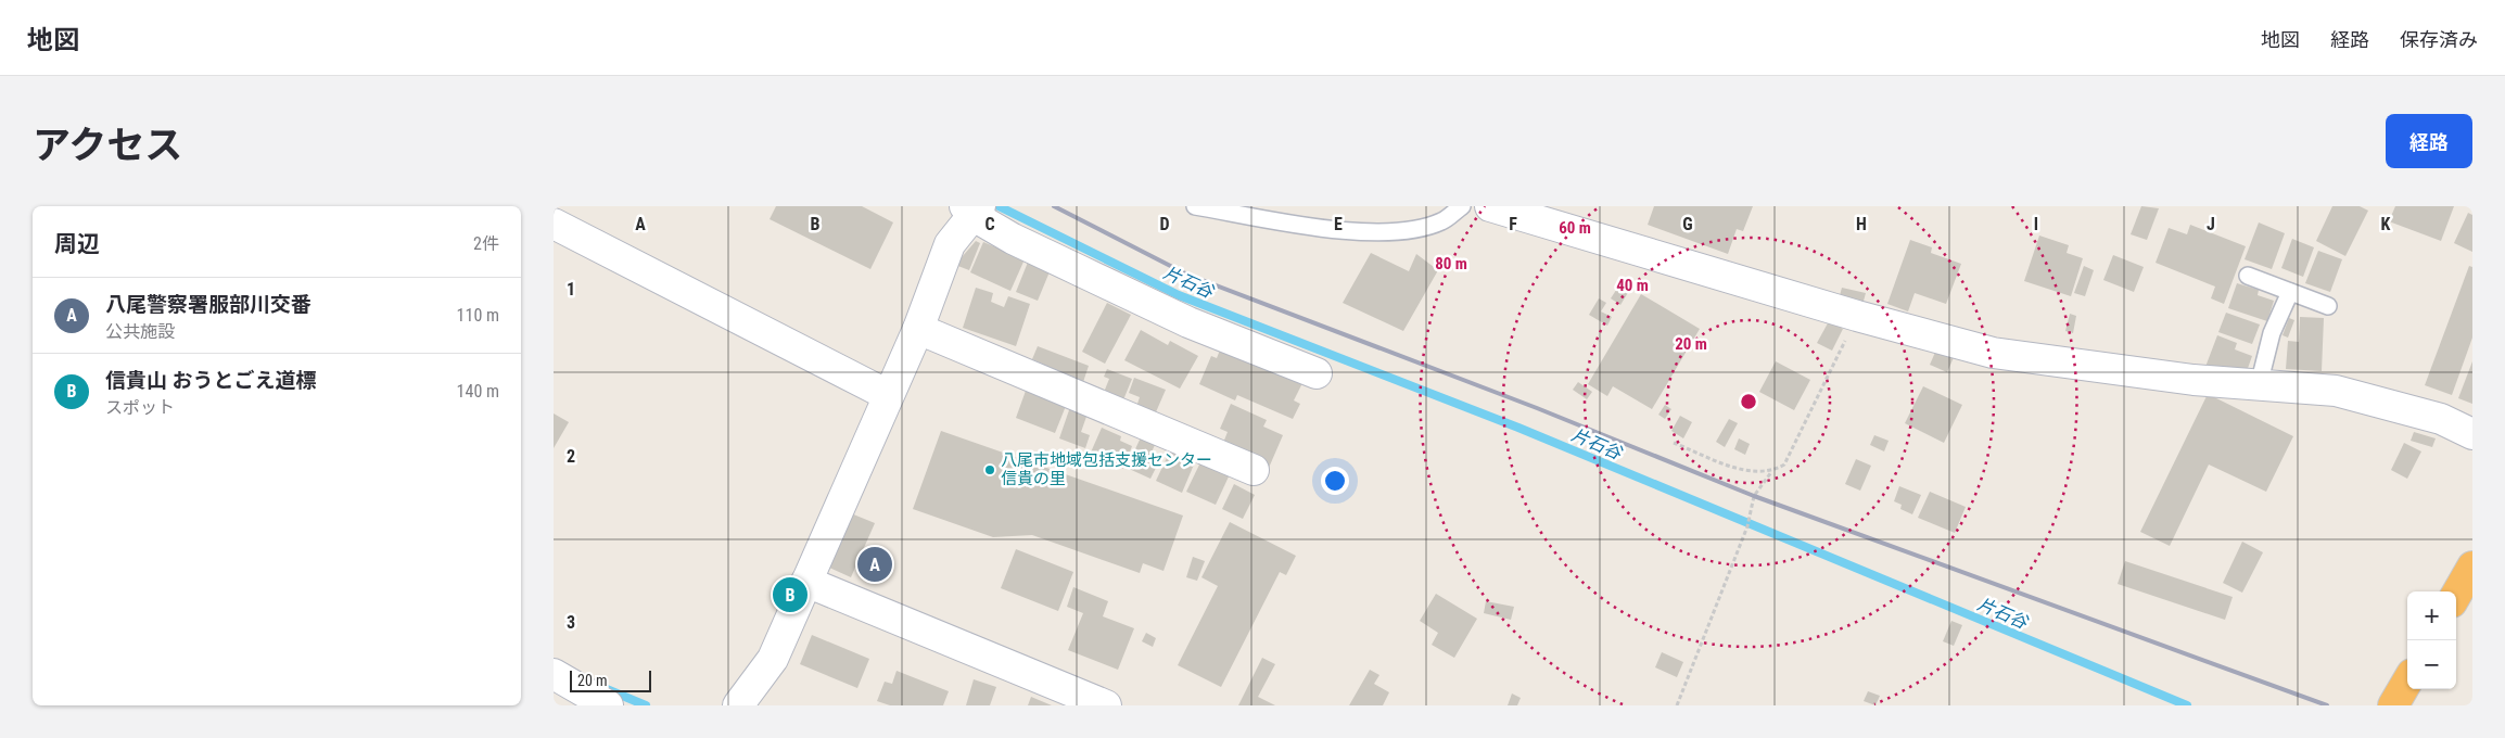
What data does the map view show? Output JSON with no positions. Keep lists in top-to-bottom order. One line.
{"water":["片石谷"],"places":["八尾市地域包括支援センター 信貴の里"],"scale_bar":"20 m","page":{"header":"地図","nav":["地図","経路","保存済み"],"title":"アクセス","buttons":"経路","heading":["周辺","2件"],"list":[{"mark":"A","name":"八尾警察署服部川交番","note":"公共施設","value":"110 m"},{"mark":"B","name":"信貴山 おうとごえ道標","note":"スポット","value":"140 m"}],"pins":["A","B"],"map_buttons":["+","−"],"scale":"20 m"},"grid":{"columns":["A","B","C","D","E","F","G","H","I","J","K"],"rows":["1","2","3"]},"rings":["60 m","80 m","40 m","20 m"]}
